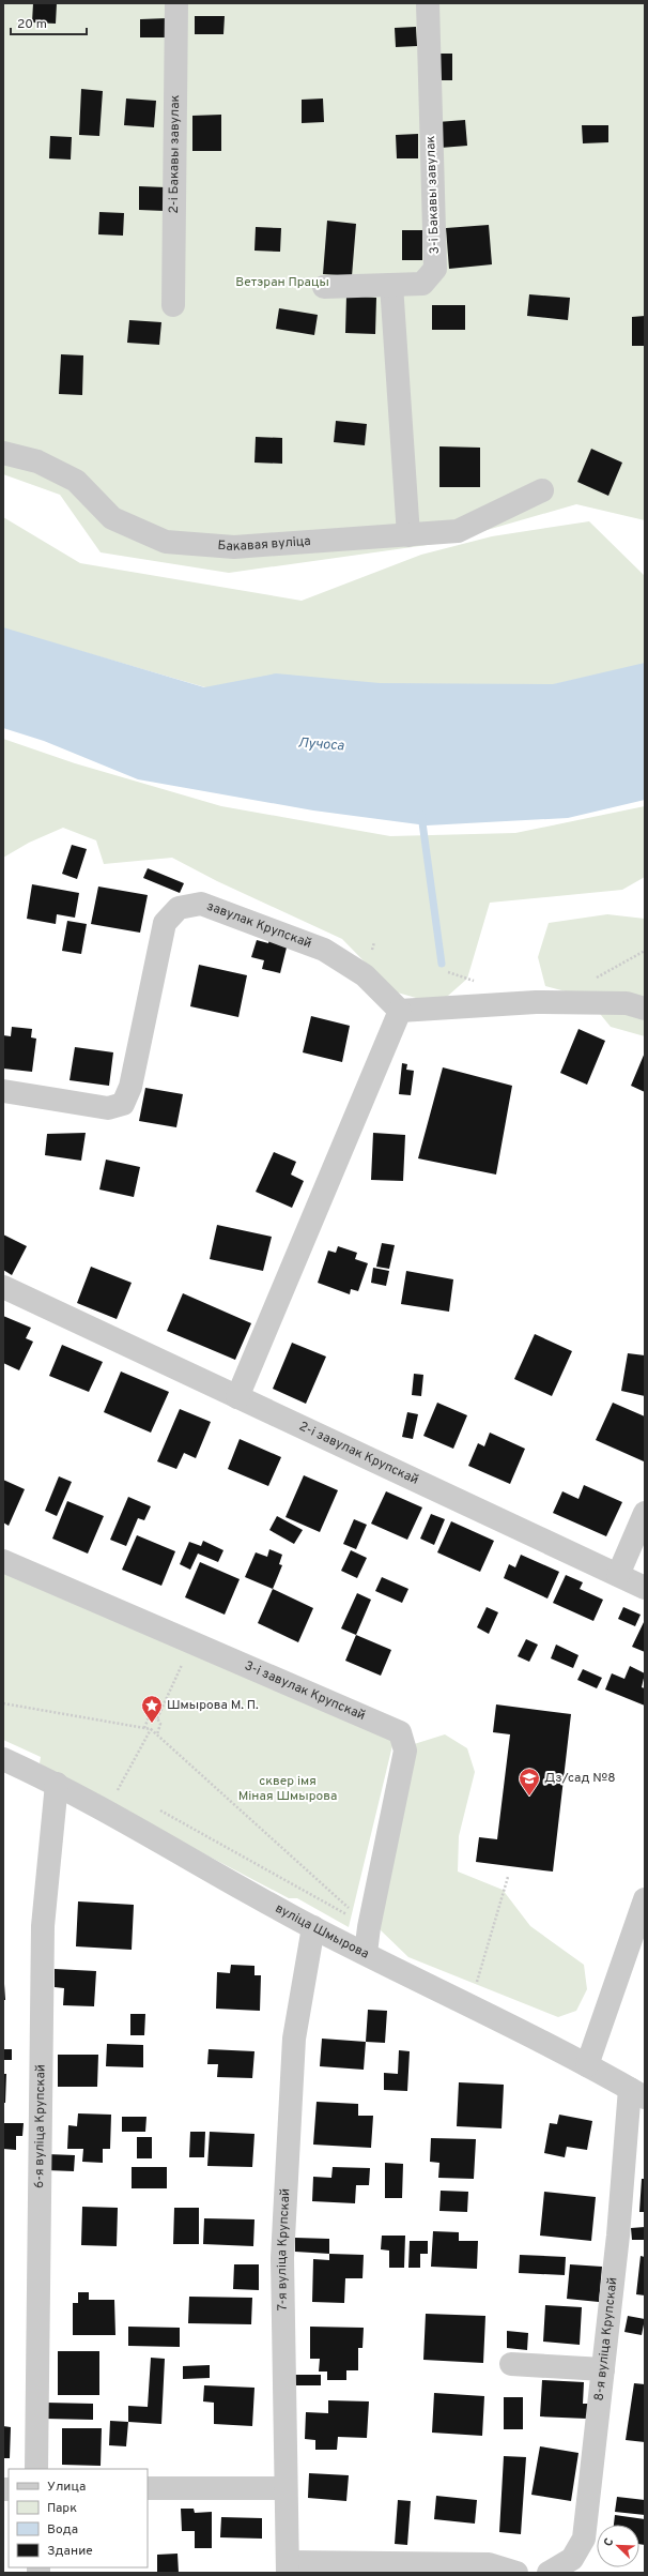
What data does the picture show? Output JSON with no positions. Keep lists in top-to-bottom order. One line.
{"streets":{"street":["2-і Бакавы завулак","3-і Бакавы завулак","Бакавая вуліца","завулак Крупскай","2-і завулак Крупскай","3-і завулак Крупскай","вуліца Шмырова","6-я вуліца Крупскай","7-я вуліца Крупскай","8-я вуліца Крупскай"]},"crossings":[["3-і завулак Крупскай","вуліца Шмырова"],["вуліца Шмырова","6-я вуліца Крупскай"],["вуліца Шмырова","7-я вуліца Крупскай"],["вуліца Шмырова","8-я вуліца Крупскай"]],"water":["Лучоса"],"parks":["Ветэран Працы","сквер імя Міная Шмырова"],"places":{"place":["Шмырова М. П."],"school or university":["Дз/сад №8"]},"legend":["Улица","Парк","Вода","Здание"],"scale_bar":"20 m","north":"top left"}
